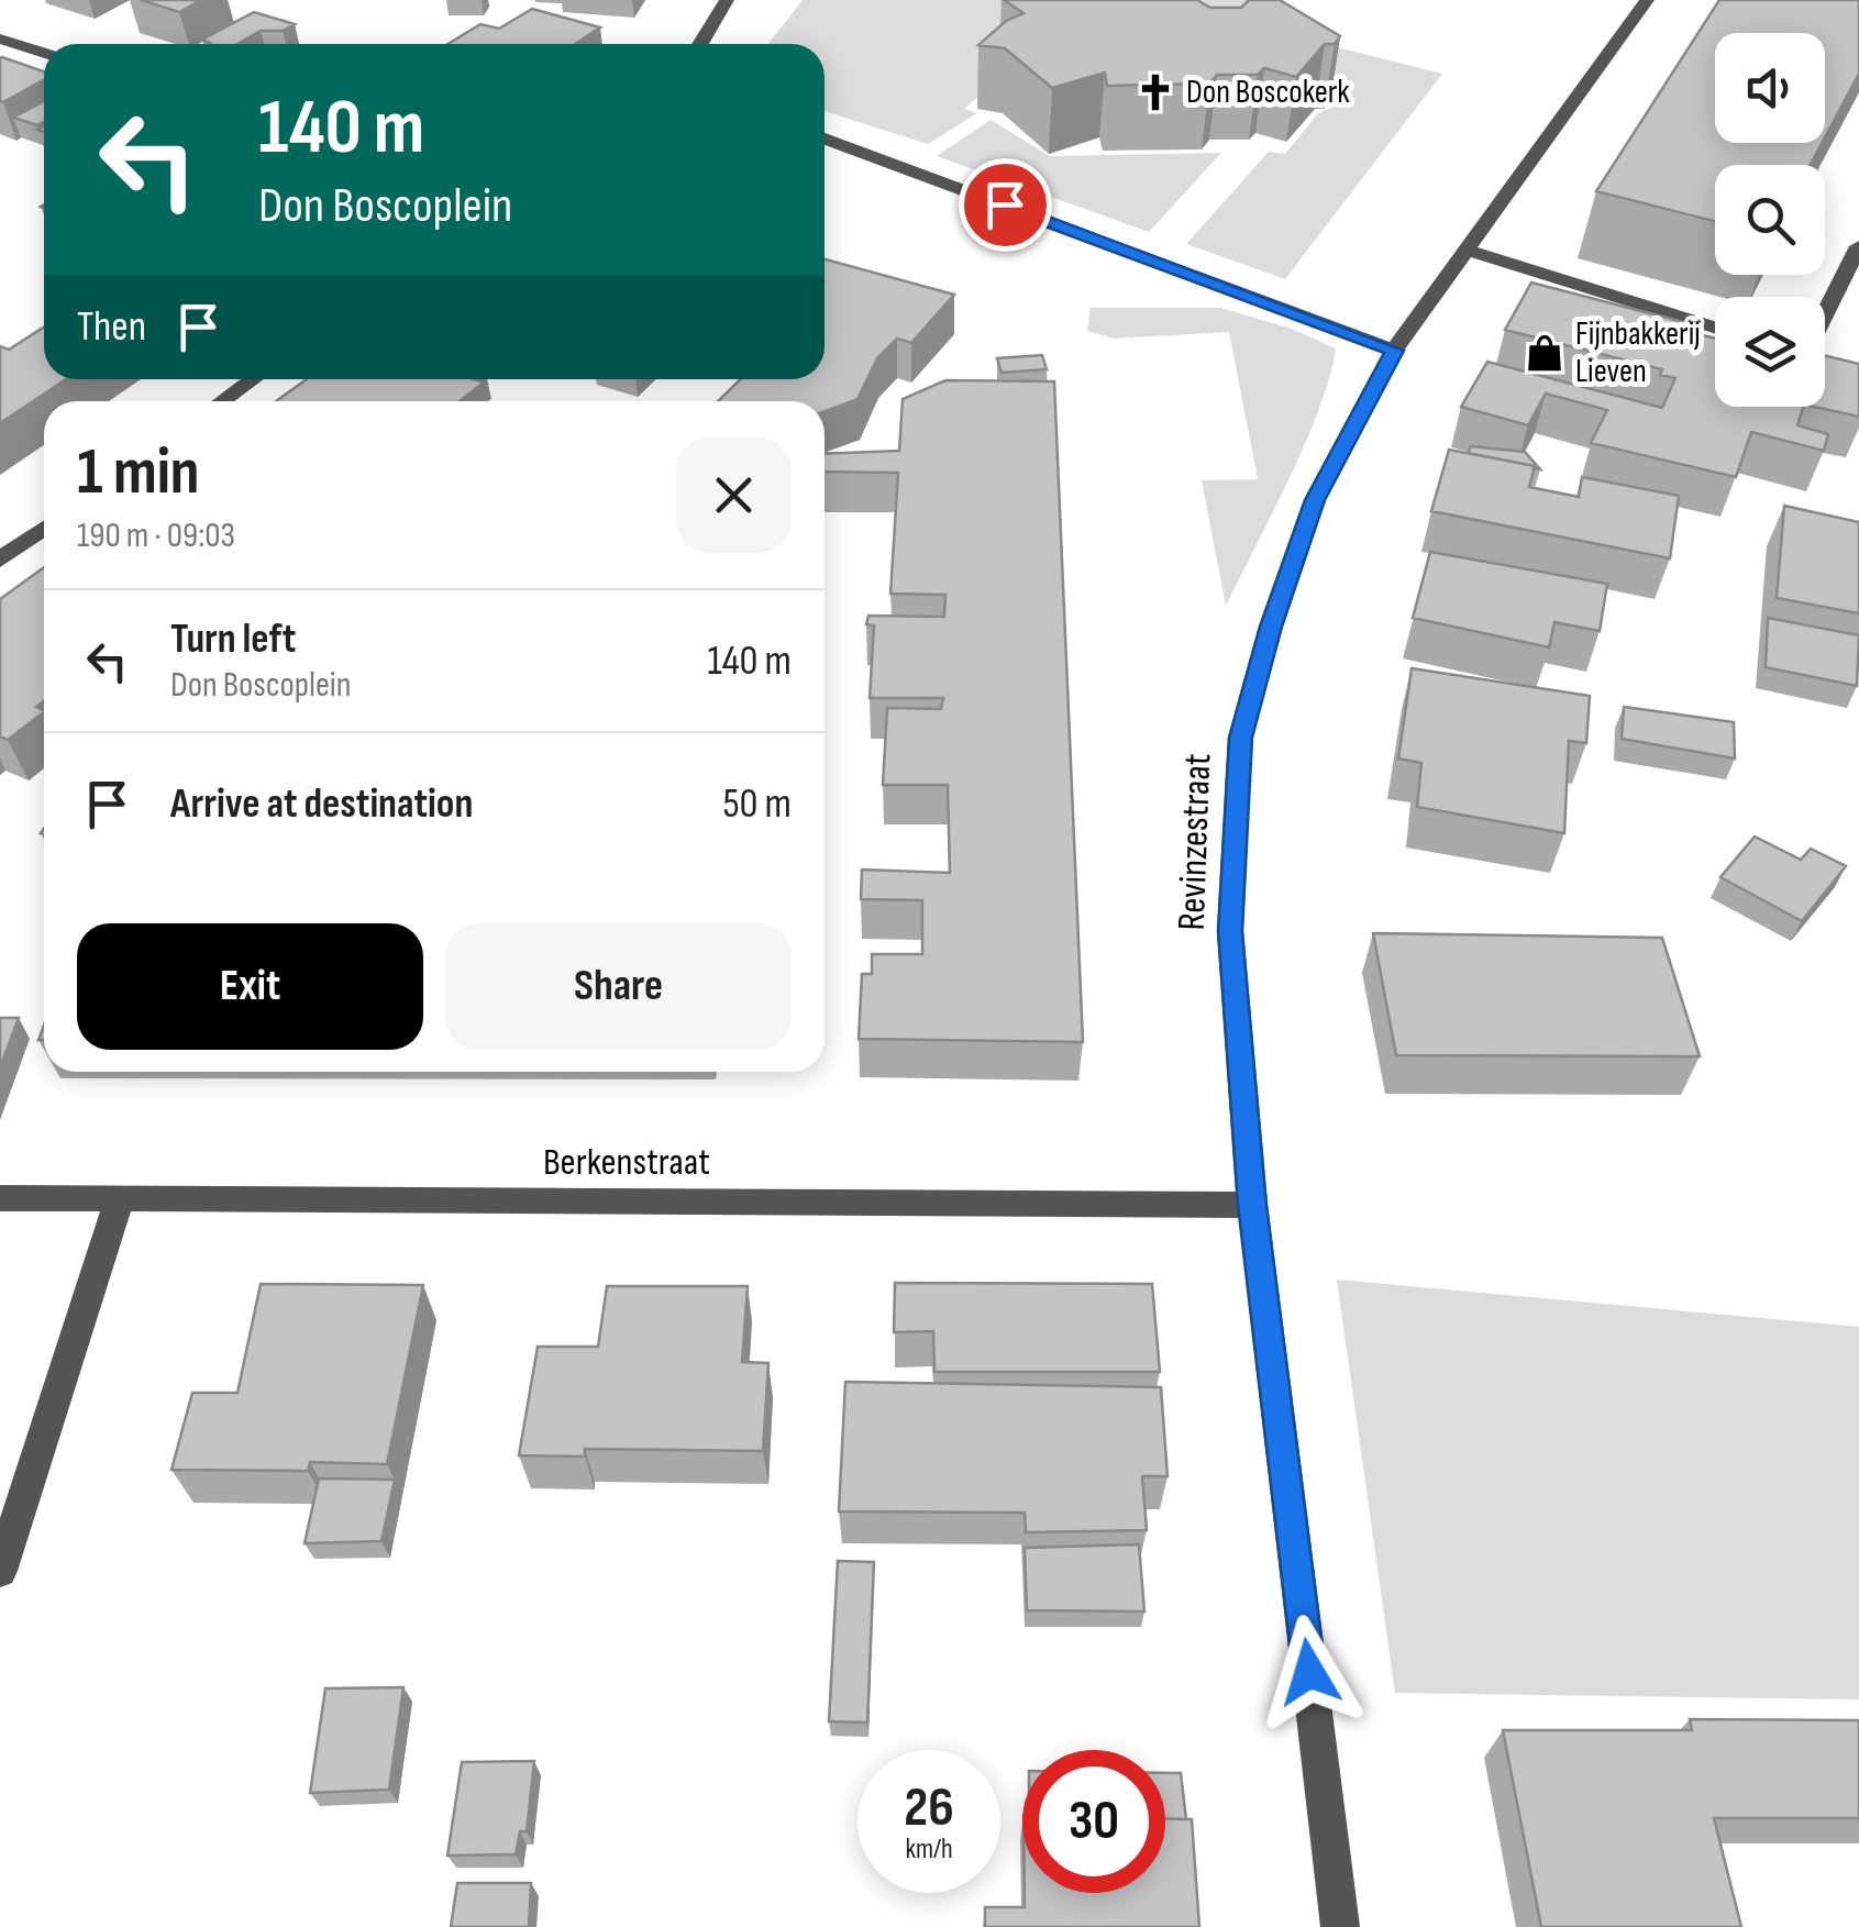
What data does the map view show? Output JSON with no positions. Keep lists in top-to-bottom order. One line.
{"streets":{"street":["Revinzestraat","Berkenstraat"]},"crossings":[["Revinzestraat","Berkenstraat"]],"places":{"church":["Don Boscokerk"],"shop":["Fijnbakkerij Lieven"]},"page":{"turn":["140 m","Don Boscoplein"],"then":"Then","heading":["1 min","190 m · 09:03"],"list":[{"name":"Turn left","note":"Don Boscoplein","value":"140 m"},{"name":"Arrive at destination","value":"50 m"}],"buttons":["Exit","Share"],"speed":"26 km/h","limit":"30"}}
